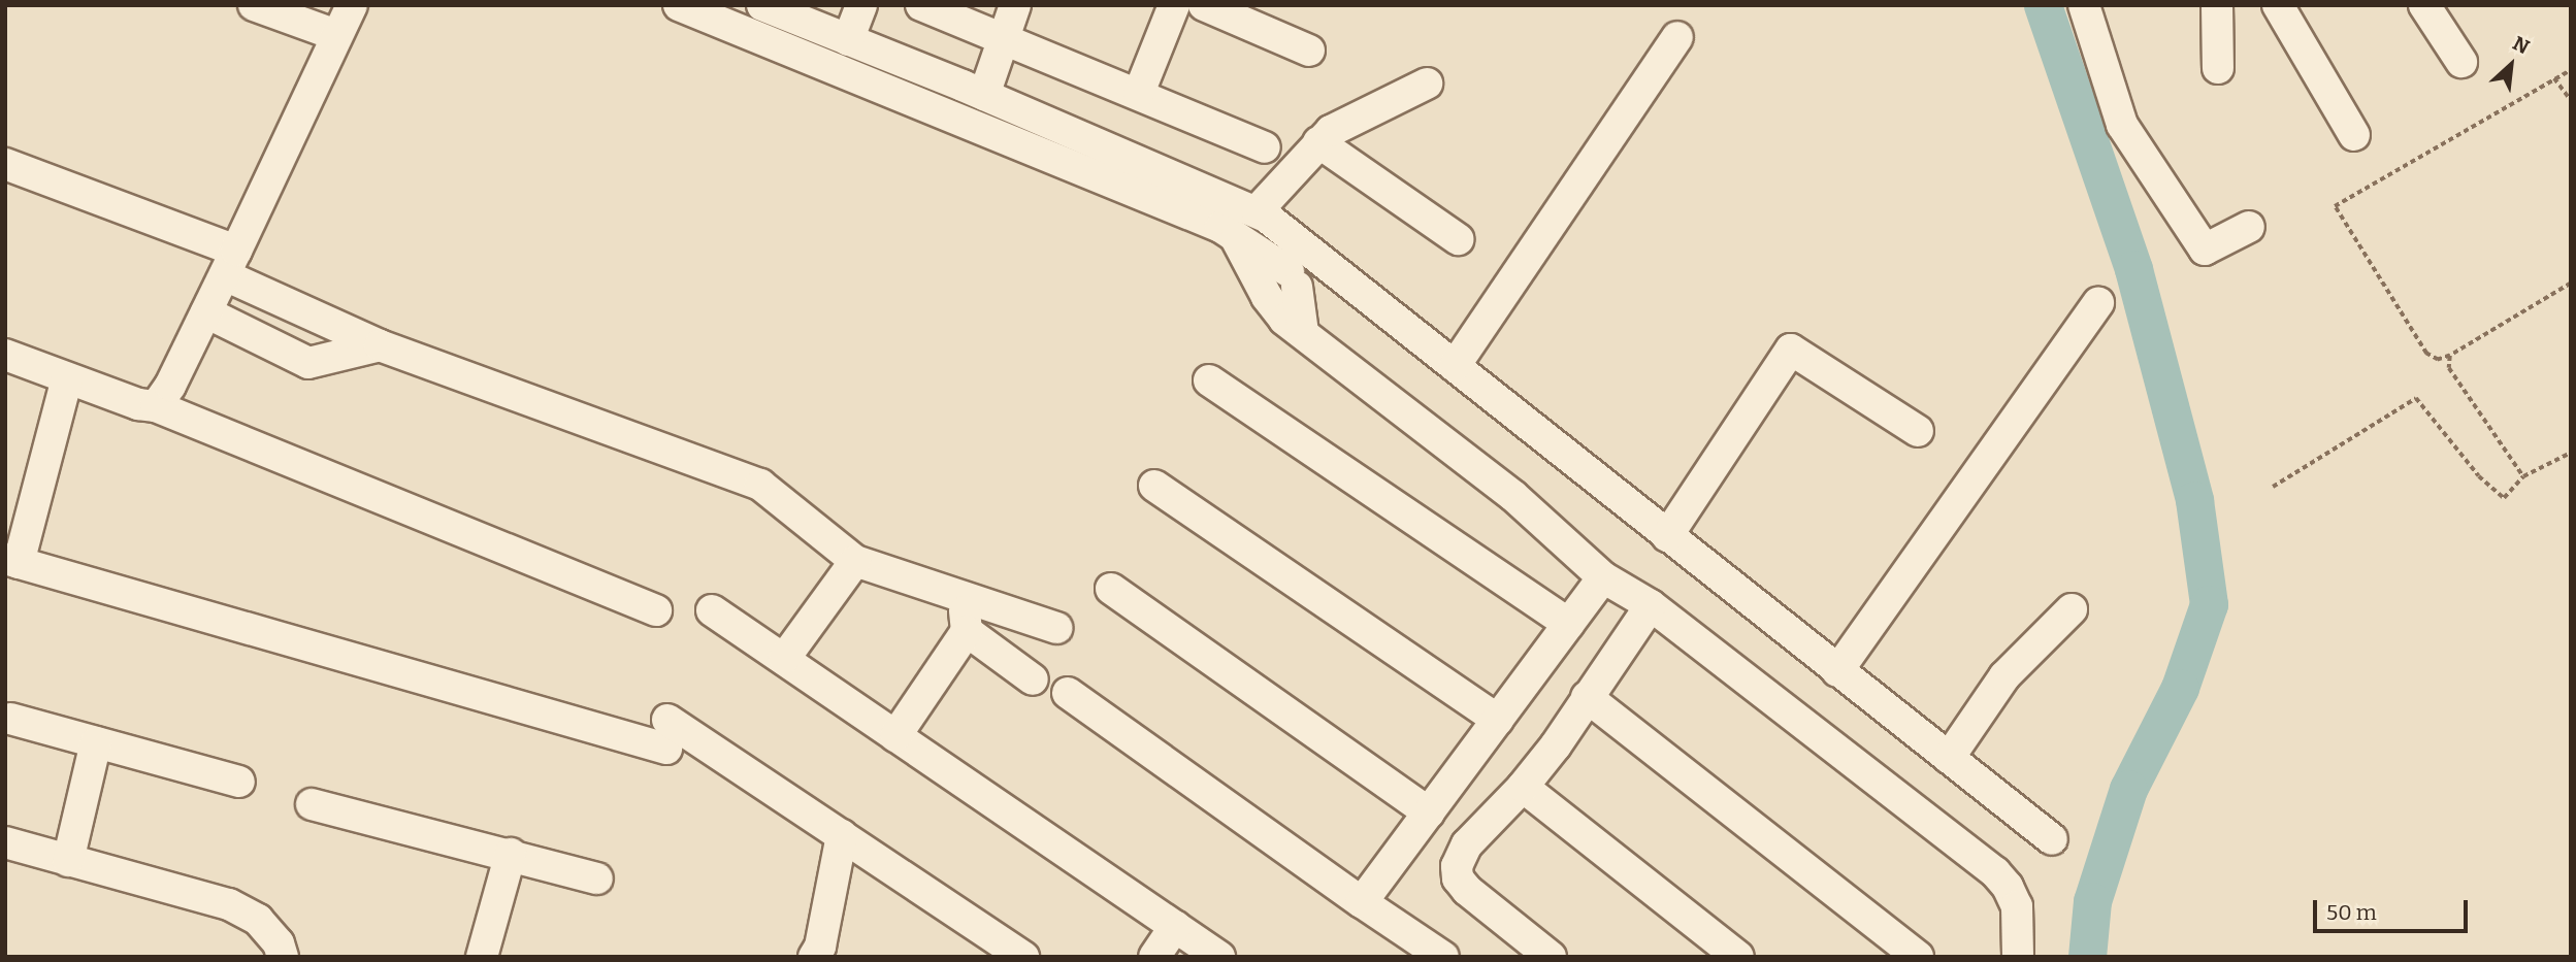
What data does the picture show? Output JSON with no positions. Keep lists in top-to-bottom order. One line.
{"scale_bar":"50 m","north":"top right"}
